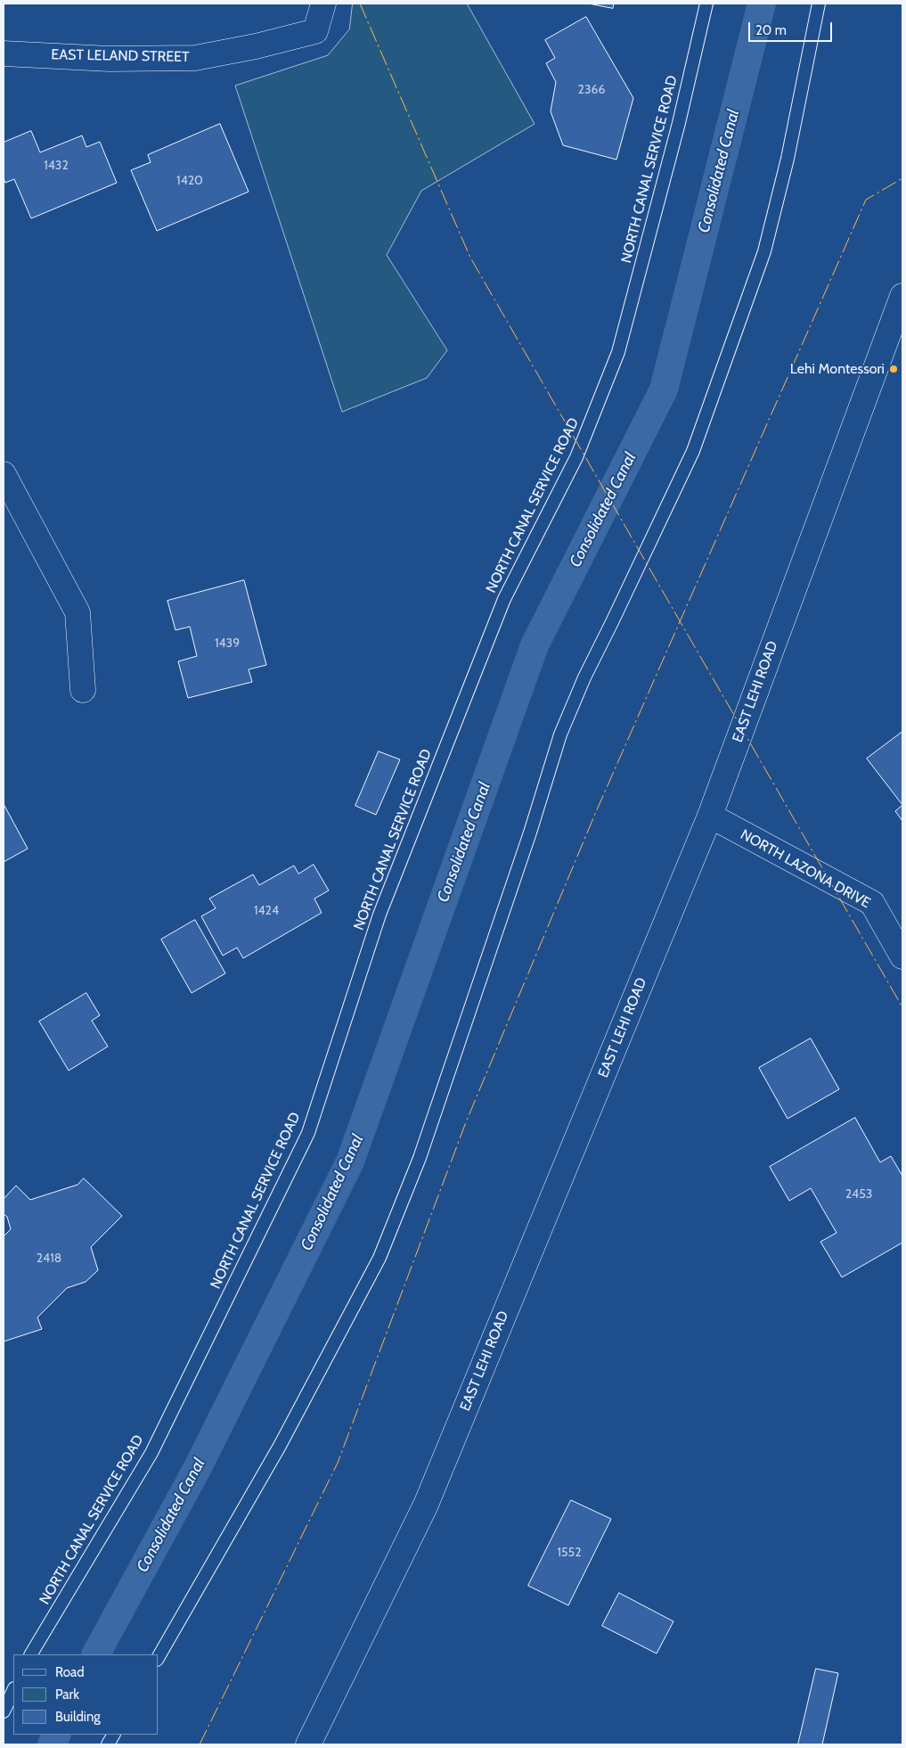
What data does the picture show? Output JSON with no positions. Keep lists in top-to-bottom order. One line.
{"streets":{"street":["EAST LELAND STREET","EAST LEHI ROAD","NORTH LAZONA DRIVE"],"lane":["NORTH CANAL SERVICE ROAD"]},"crossings":[["EAST LEHI ROAD","NORTH LAZONA DRIVE"]],"water":["Consolidated Canal"],"places":["Lehi Montessori"],"house_numbers":["2366","1432","1420","1439","1424","2453","2418","1552"],"legend":["Road","Park","Building"],"scale_bar":"20 m"}
